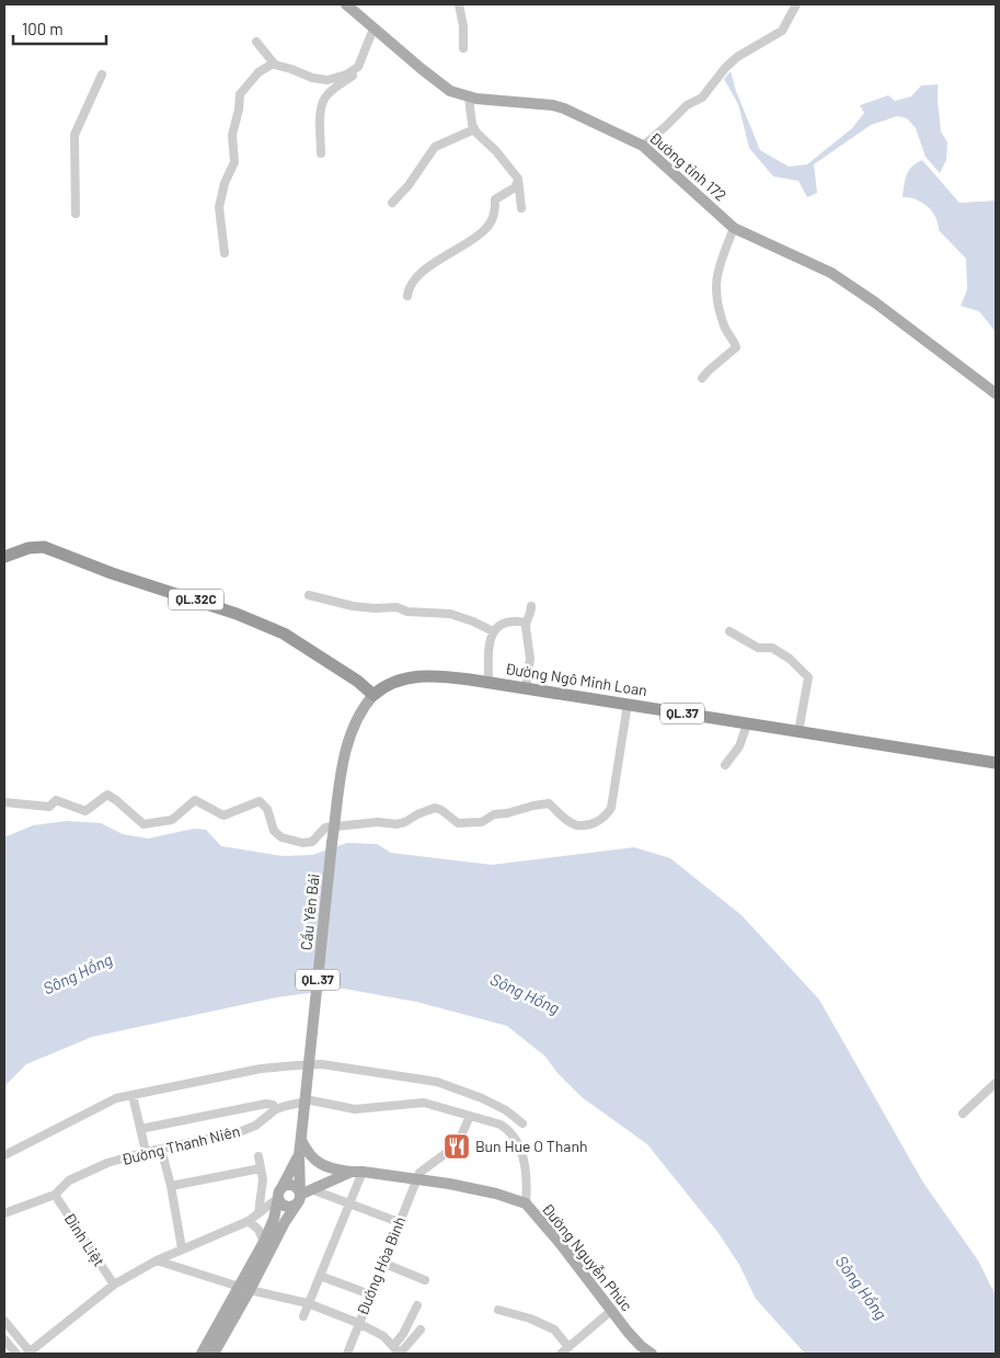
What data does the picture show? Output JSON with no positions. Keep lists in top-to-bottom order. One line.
{"streets":{"highway":["QL.32C","Đường Ngô Minh Loan","QL.37"],"main road":["Đường tỉnh 172","Cầu Yên Bái","Đường Nguyễn Phúc"],"street":["Đường Thanh Niên","Đinh Liệt","Đường Hòa Bình"]},"crossings":[["QL.32C","Đường Ngô Minh Loan"],["Đường Ngô Minh Loan","Cầu Yên Bái"],["QL.37","Cầu Yên Bái"],["QL.37","Đường Nguyễn Phúc"],["Cầu Yên Bái","Đường Nguyễn Phúc"],["Đường Thanh Niên","Đinh Liệt"],["Đường Thanh Niên","Đường Nguyễn Phúc"],["Đường Nguyễn Phúc","Đường Hòa Bình"]],"water":["Sông Hồng"],"places":{"restaurant":["Bun Hue O Thanh"]},"scale_bar":"100 m"}
